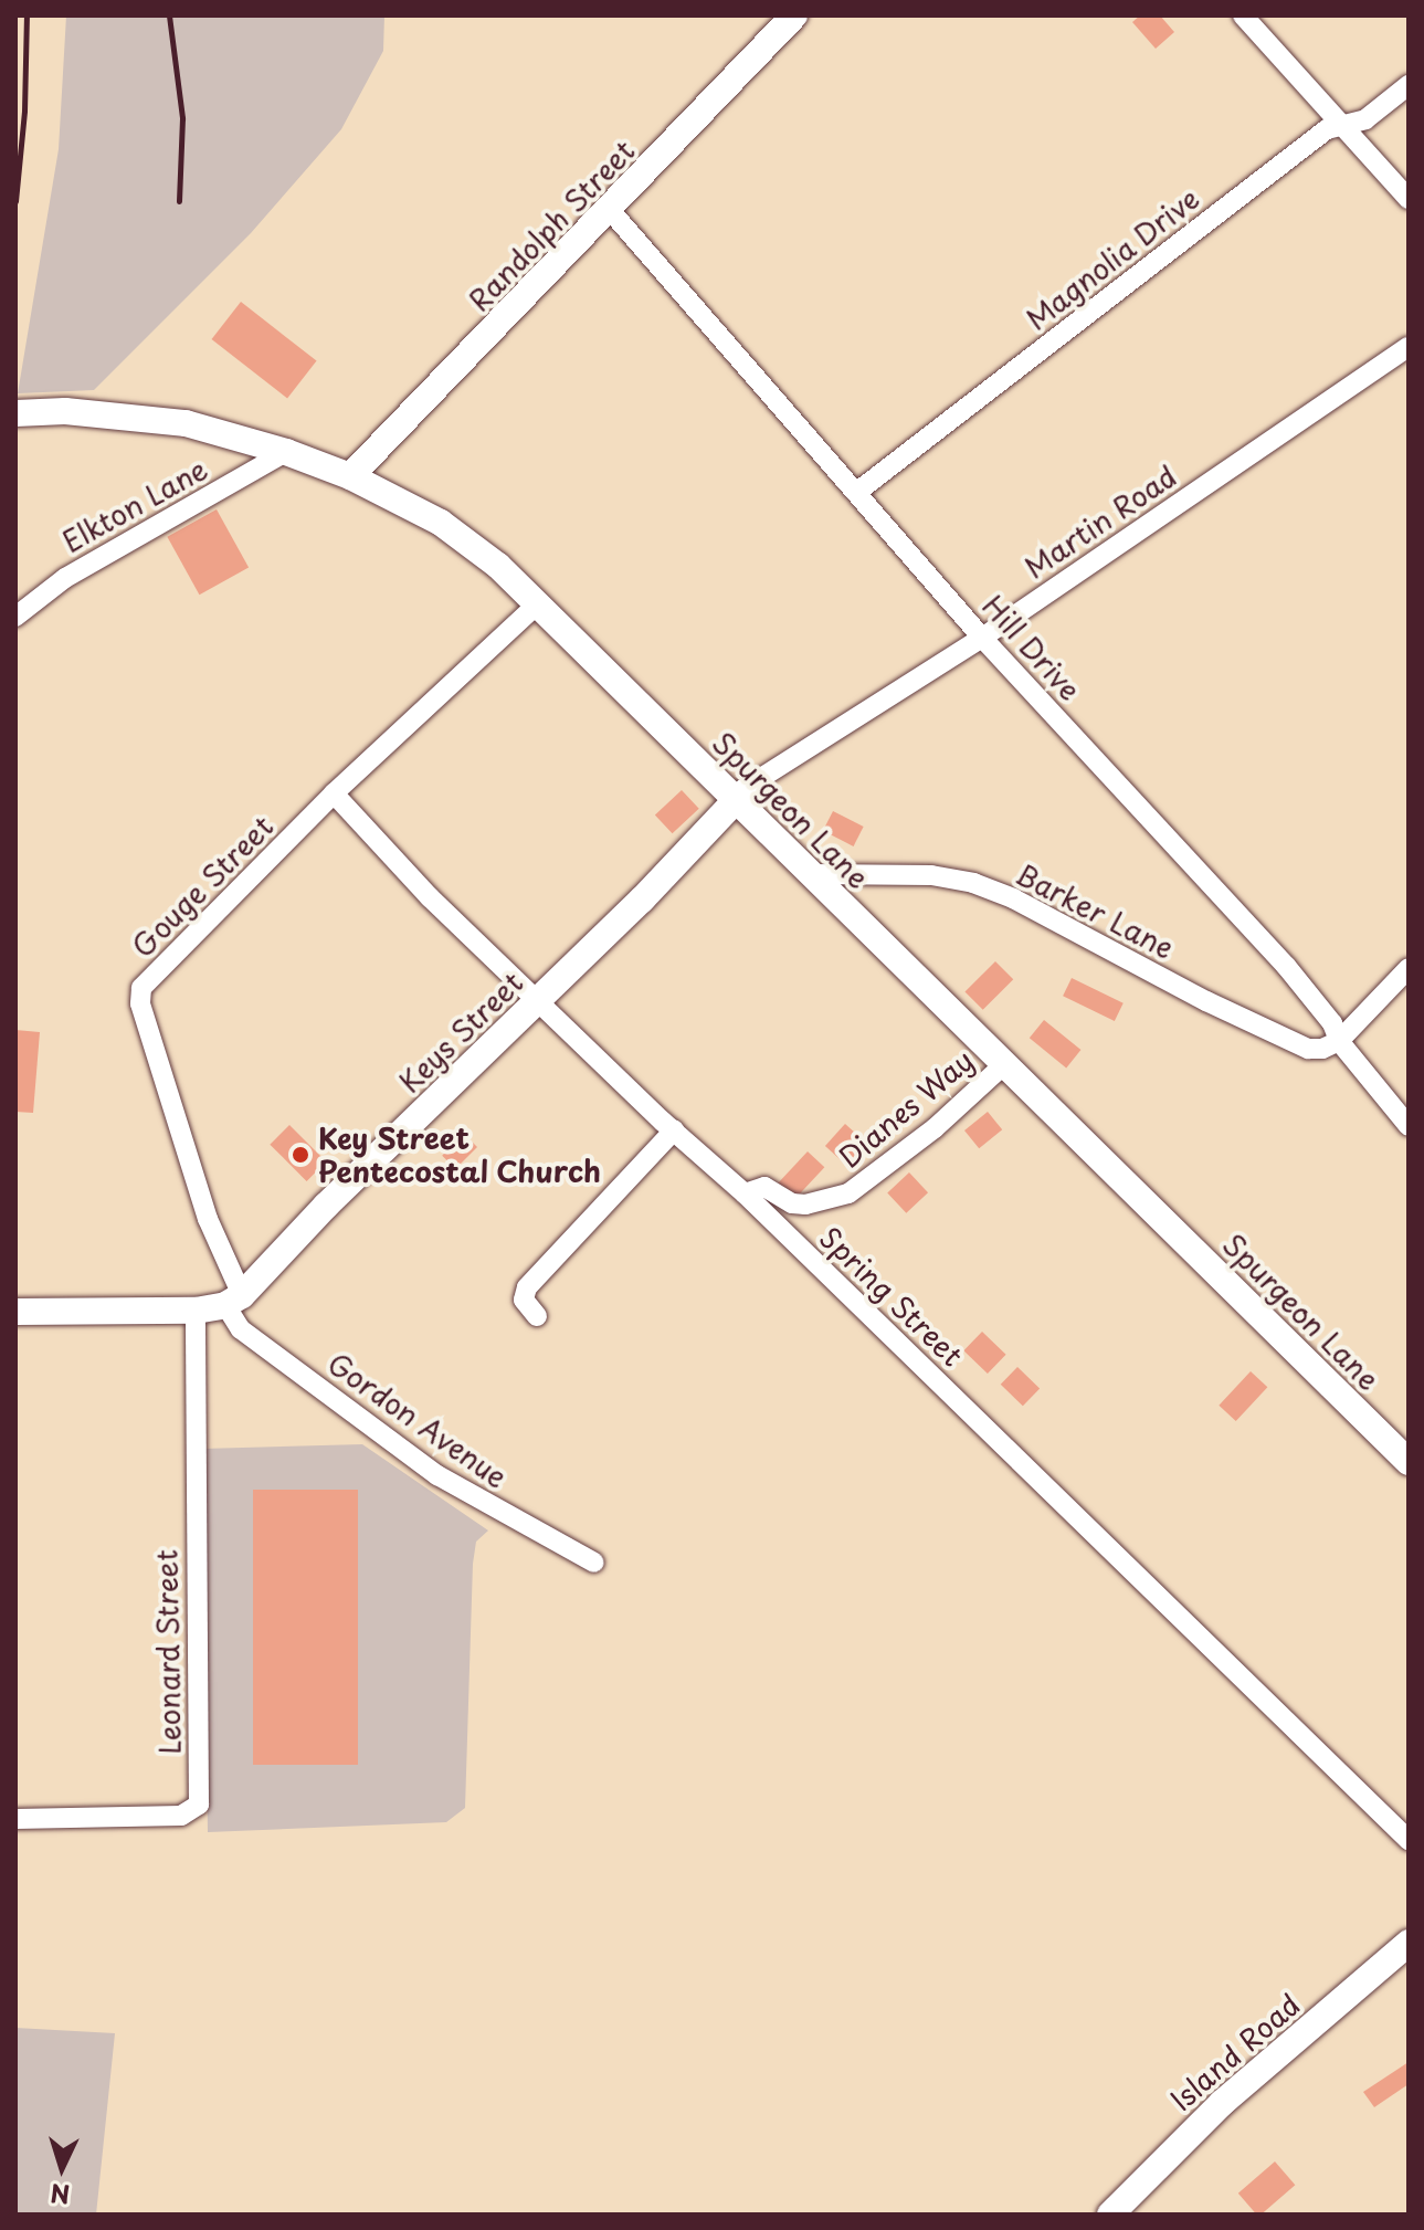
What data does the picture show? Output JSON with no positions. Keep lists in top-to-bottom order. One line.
{"streets":{"street":["Randolph Street","Magnolia Drive","Elkton Lane","Martin Road","Hill Drive","Spurgeon Lane","Gouge Street","Barker Lane","Keys Street","Dianes Way","Spring Street","Gordon Avenue","Leonard Street","Island Road"]},"crossings":[["Randolph Street","Hill Drive"],["Randolph Street","Spurgeon Lane"],["Magnolia Drive","Hill Drive"],["Elkton Lane","Spurgeon Lane"],["Martin Road","Hill Drive"],["Martin Road","Spurgeon Lane"],["Martin Road","Keys Street"],["Hill Drive","Barker Lane"],["Spurgeon Lane","Gouge Street"],["Spurgeon Lane","Barker Lane"],["Spurgeon Lane","Keys Street"],["Spurgeon Lane","Dianes Way"],["Gouge Street","Keys Street"],["Gouge Street","Spring Street"],["Gouge Street","Gordon Avenue"],["Keys Street","Spring Street"],["Keys Street","Gordon Avenue"],["Dianes Way","Spring Street"]],"places":["Key Street Pentecostal Church"],"north":"bottom"}
